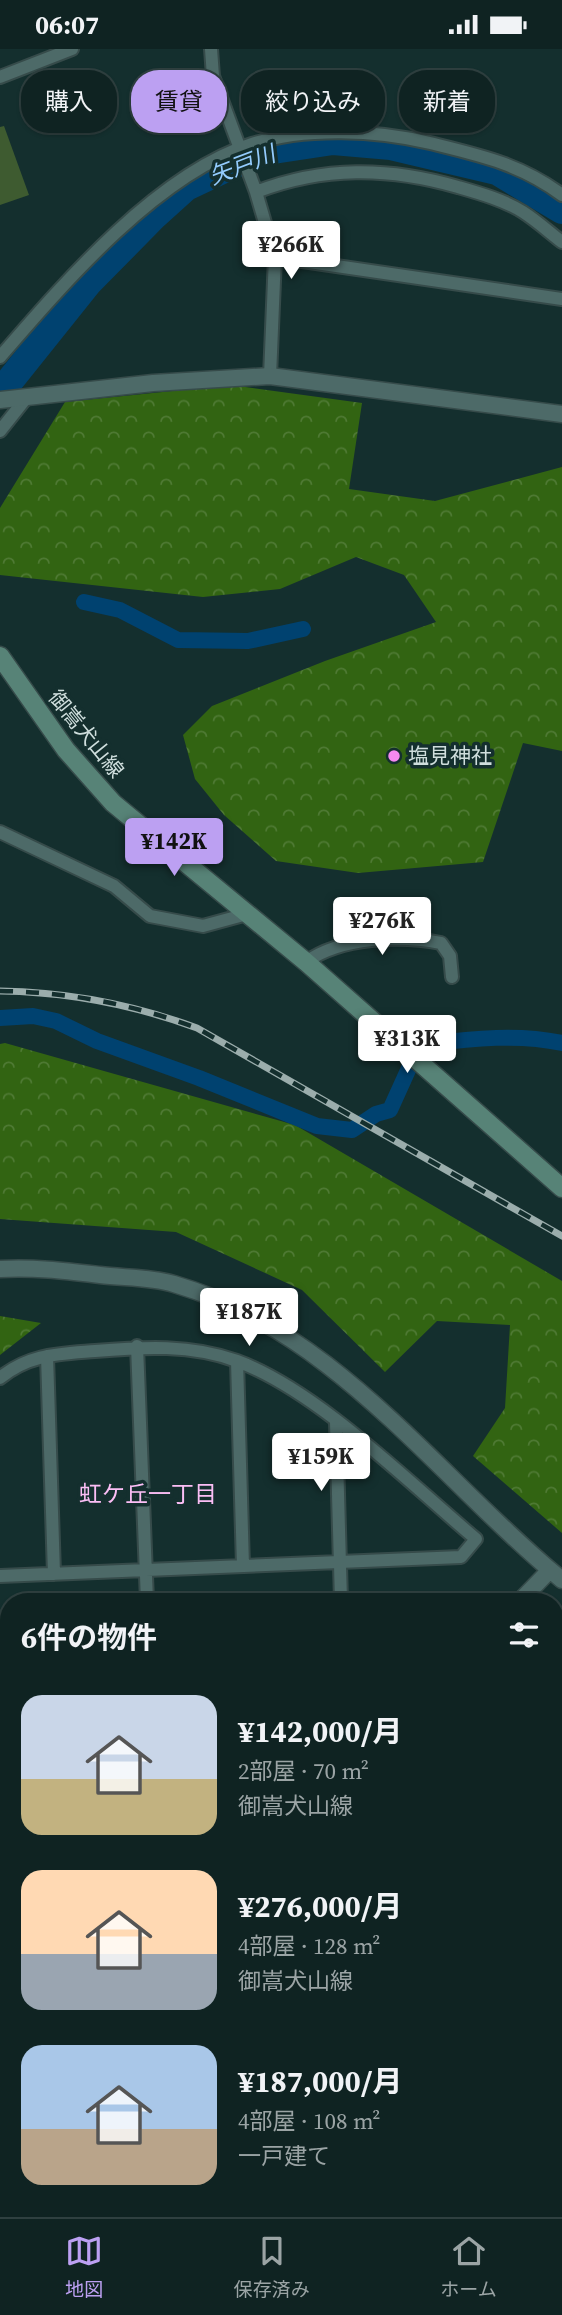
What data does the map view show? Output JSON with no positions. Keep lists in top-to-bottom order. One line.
{"streets":{"main road":["御嵩犬山線"]},"districts":["虹ケ丘一丁目"],"water":["矢戸川"],"places":["塩見神社"],"page":{"status":"06:07","chip":["購入","賃貸","絞り込み","新着"],"price":["¥266K","¥142K","¥276K","¥313K","¥187K","¥159K"],"heading":"6件の物件","list":[{"name":"¥142,000/月","note":"2部屋 · 70 m² · 御嵩犬山線"},{"name":"¥276,000/月","note":"4部屋 · 128 m² · 御嵩犬山線"},{"name":"¥187,000/月","note":"4部屋 · 108 m² · 一戸建て"}],"tabs":["地図","保存済み","ホーム"]}}
